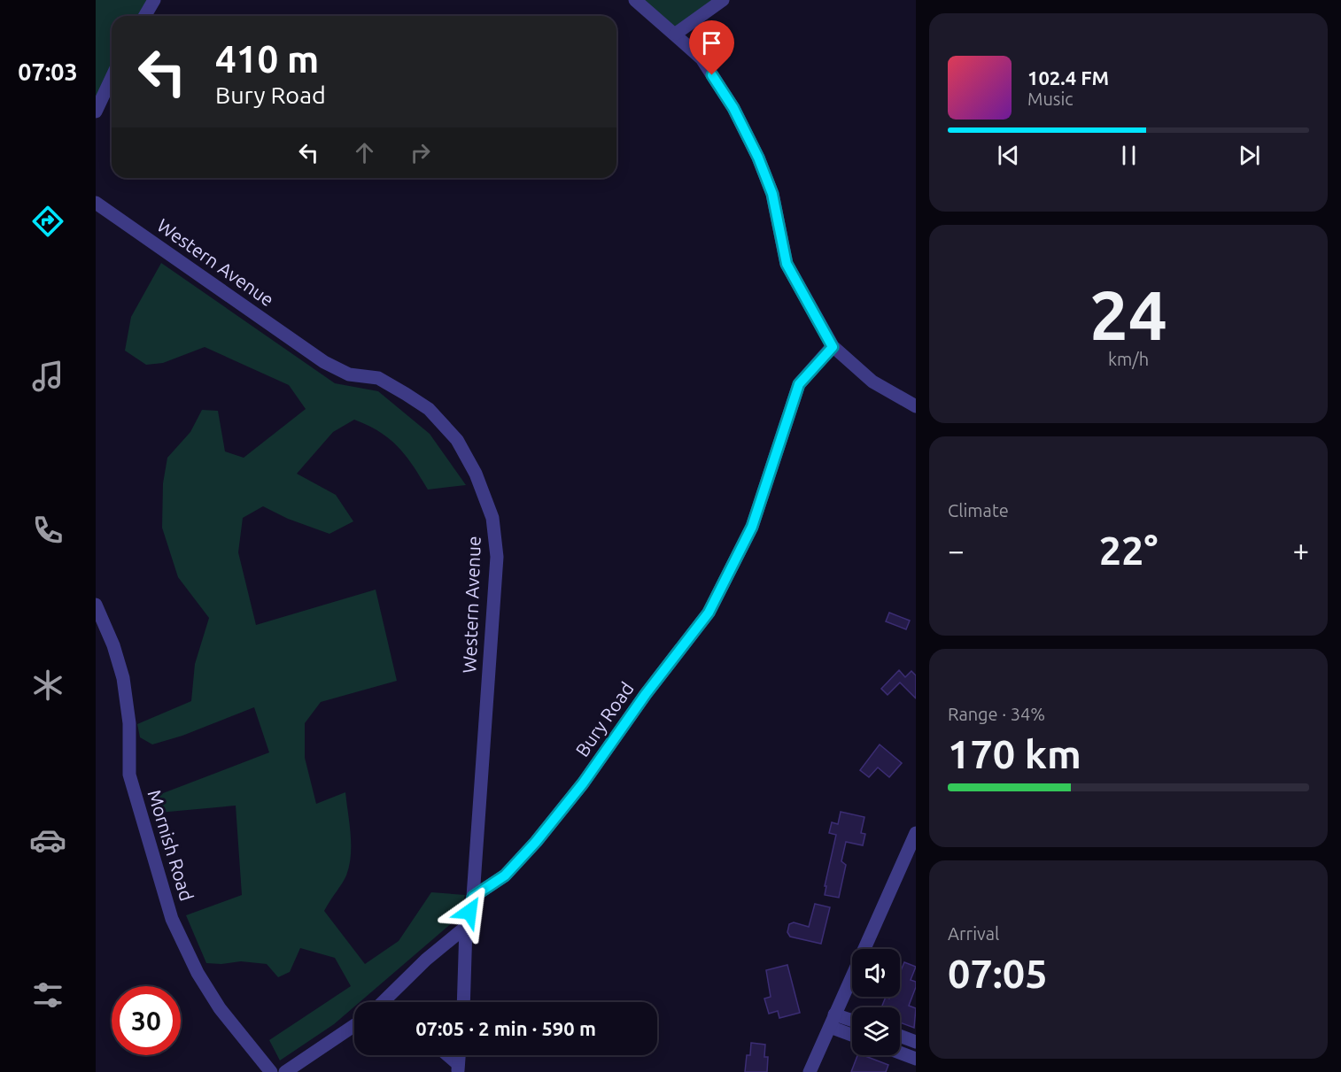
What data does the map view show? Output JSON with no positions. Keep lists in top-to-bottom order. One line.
{"streets":{"street":["Western Avenue","Bury Road","Mornish Road"]},"crossings":[["Western Avenue","Bury Road"]],"page":{"tabs":"07:03","turn":["410 m","Bury Road"],"song":["102.4 FM","Music"],"tile":[["24","km/h"],"Climate",["Range · 34%","170 km"],["Arrival","07:05"]],"heat":["−","22°","+"],"limit":"30","trip":"07:05 · 2 min · 590 m"}}
